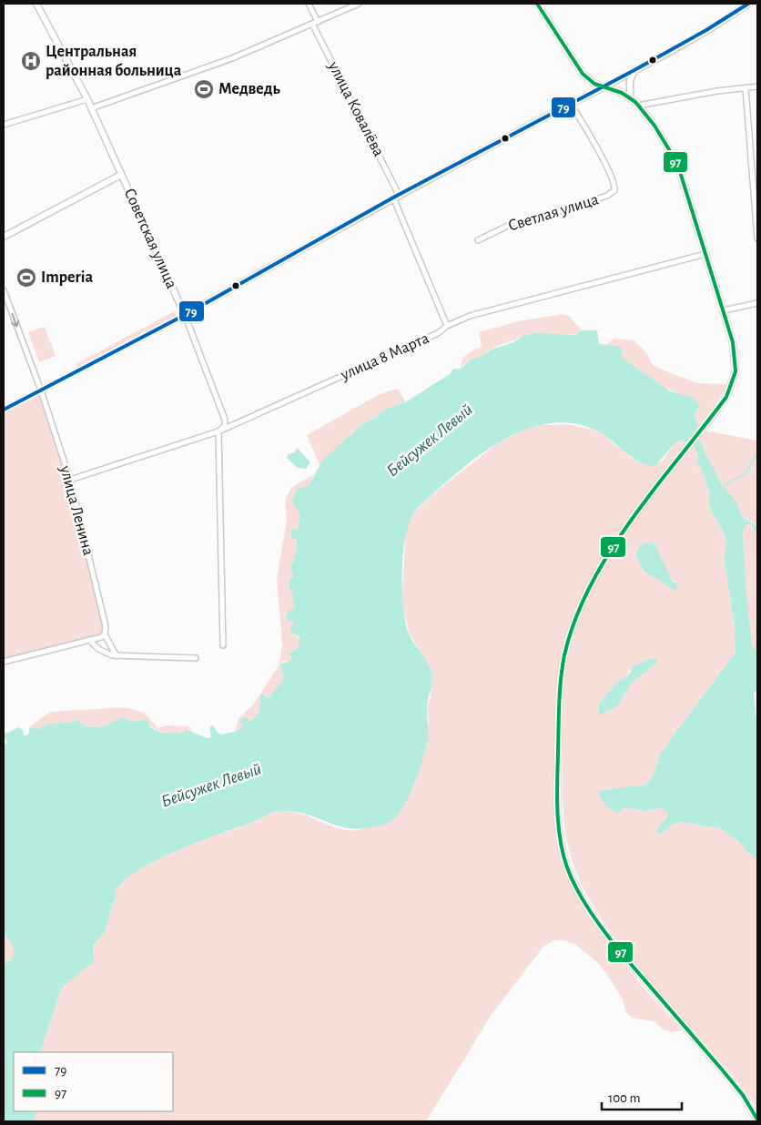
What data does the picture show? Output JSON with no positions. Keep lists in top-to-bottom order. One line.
{"streets":{"street":["улица Ковалёва","Светлая улица","Советская улица","улица 8 Марта","улица Ленина"]},"crossings":[["улица Ковалёва","улица 8 Марта"],["Советская улица","улица 8 Марта"],["улица 8 Марта","улица Ленина"]],"water":["Бейсужек Левый"],"places":{"hospital":["Центральная районная больница"],"sports":["Медведь","Imperia"]},"lines":["transit line 79","transit line 97"],"legend":["79","97"],"scale_bar":"100 m"}
